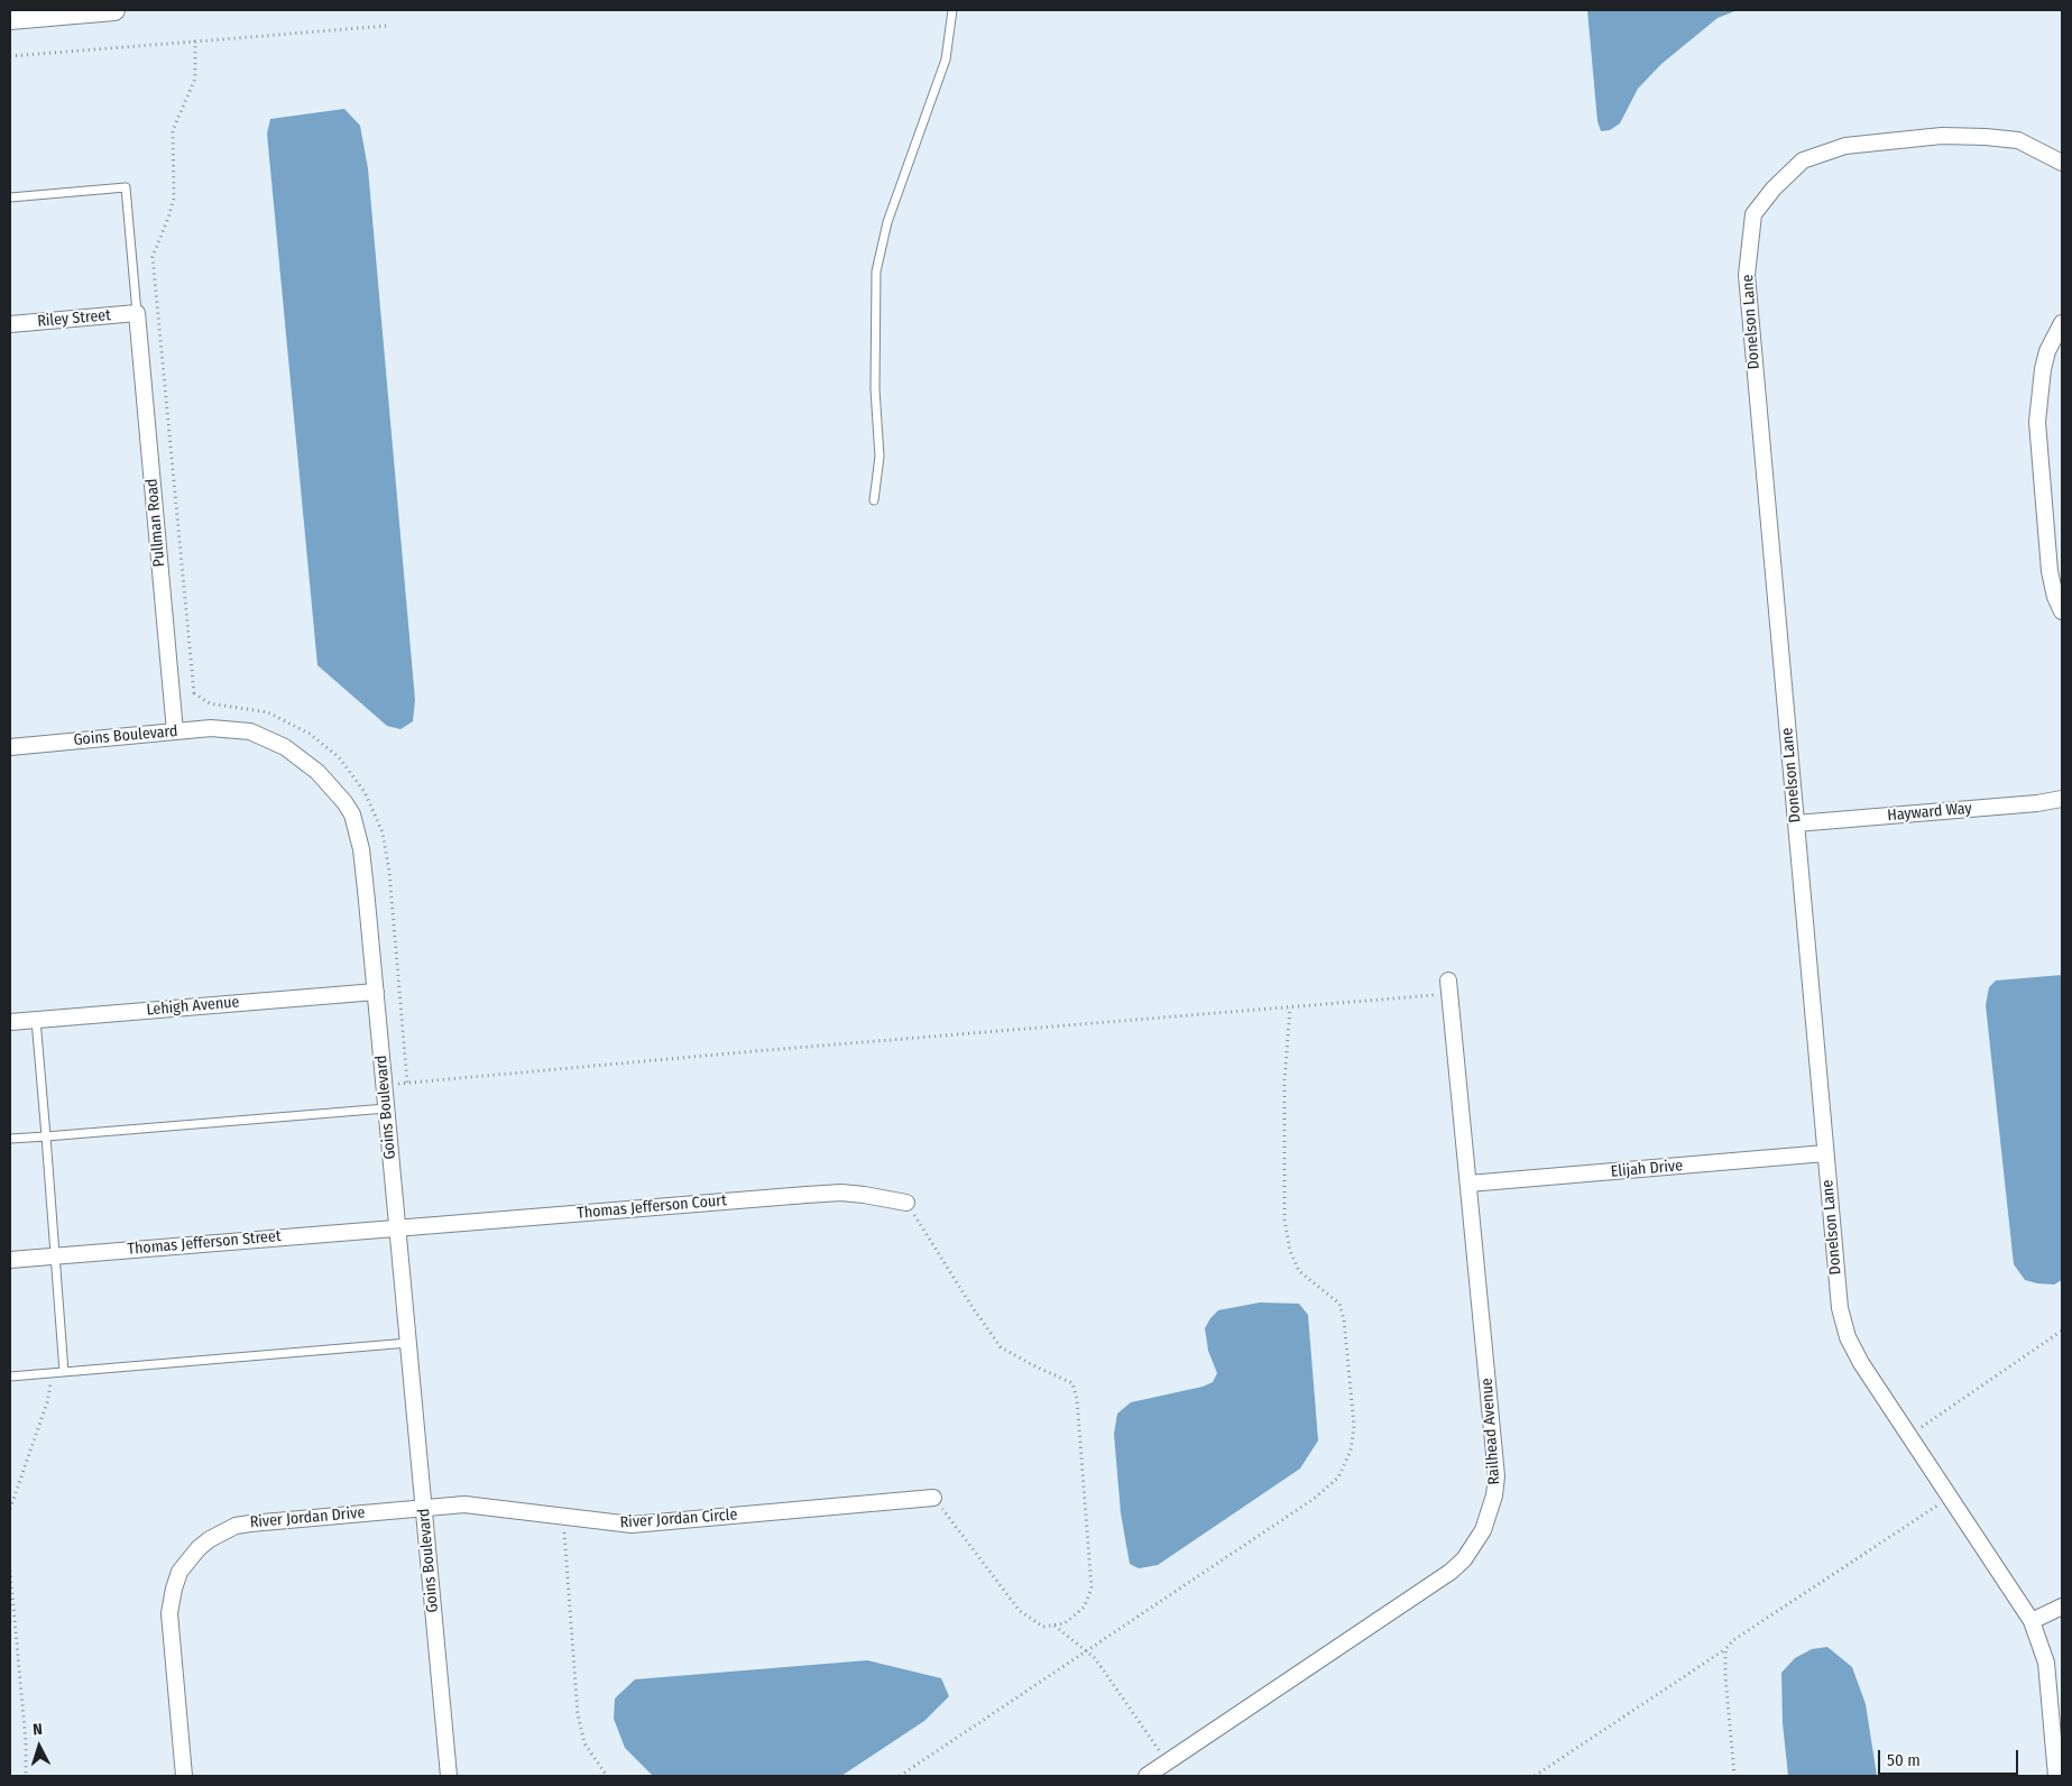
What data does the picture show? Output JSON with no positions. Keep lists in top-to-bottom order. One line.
{"streets":{"street":["Riley Street","Donelson Lane","Pullman Road","Goins Boulevard","Hayward Way","Lehigh Avenue","Elijah Drive","Thomas Jefferson Court","Thomas Jefferson Street","Railhead Avenue","River Jordan Drive","River Jordan Circle"]},"crossings":[["Riley Street","Pullman Road"],["Donelson Lane","Hayward Way"],["Donelson Lane","Elijah Drive"],["Pullman Road","Goins Boulevard"],["Goins Boulevard","Lehigh Avenue"],["Goins Boulevard","Thomas Jefferson Court"],["Goins Boulevard","Thomas Jefferson Street"],["Goins Boulevard","River Jordan Drive"],["Goins Boulevard","River Jordan Circle"],["Elijah Drive","Railhead Avenue"],["Thomas Jefferson Court","Thomas Jefferson Street"],["River Jordan Drive","River Jordan Circle"]],"scale_bar":"50 m","north":"top"}
